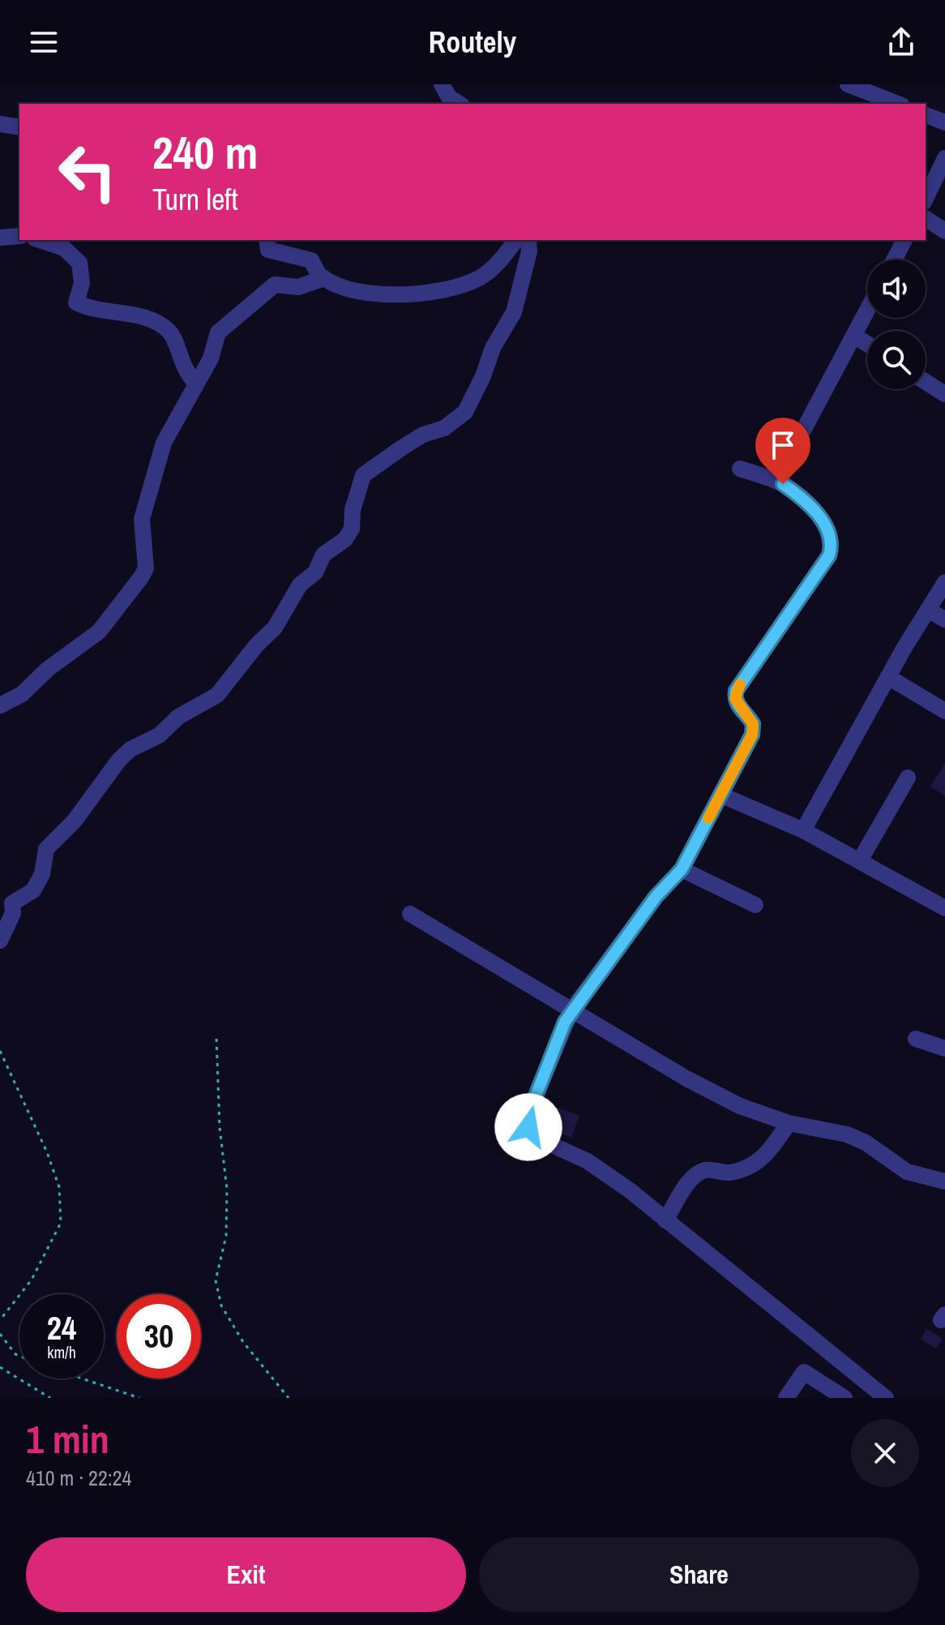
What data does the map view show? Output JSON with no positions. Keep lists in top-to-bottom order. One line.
{"page":{"header":"Routely","turn":["240 m","Turn left"],"speed":"24 km/h","limit":"30","heading":["1 min","410 m · 22:24"],"buttons":["Exit","Share"]}}
